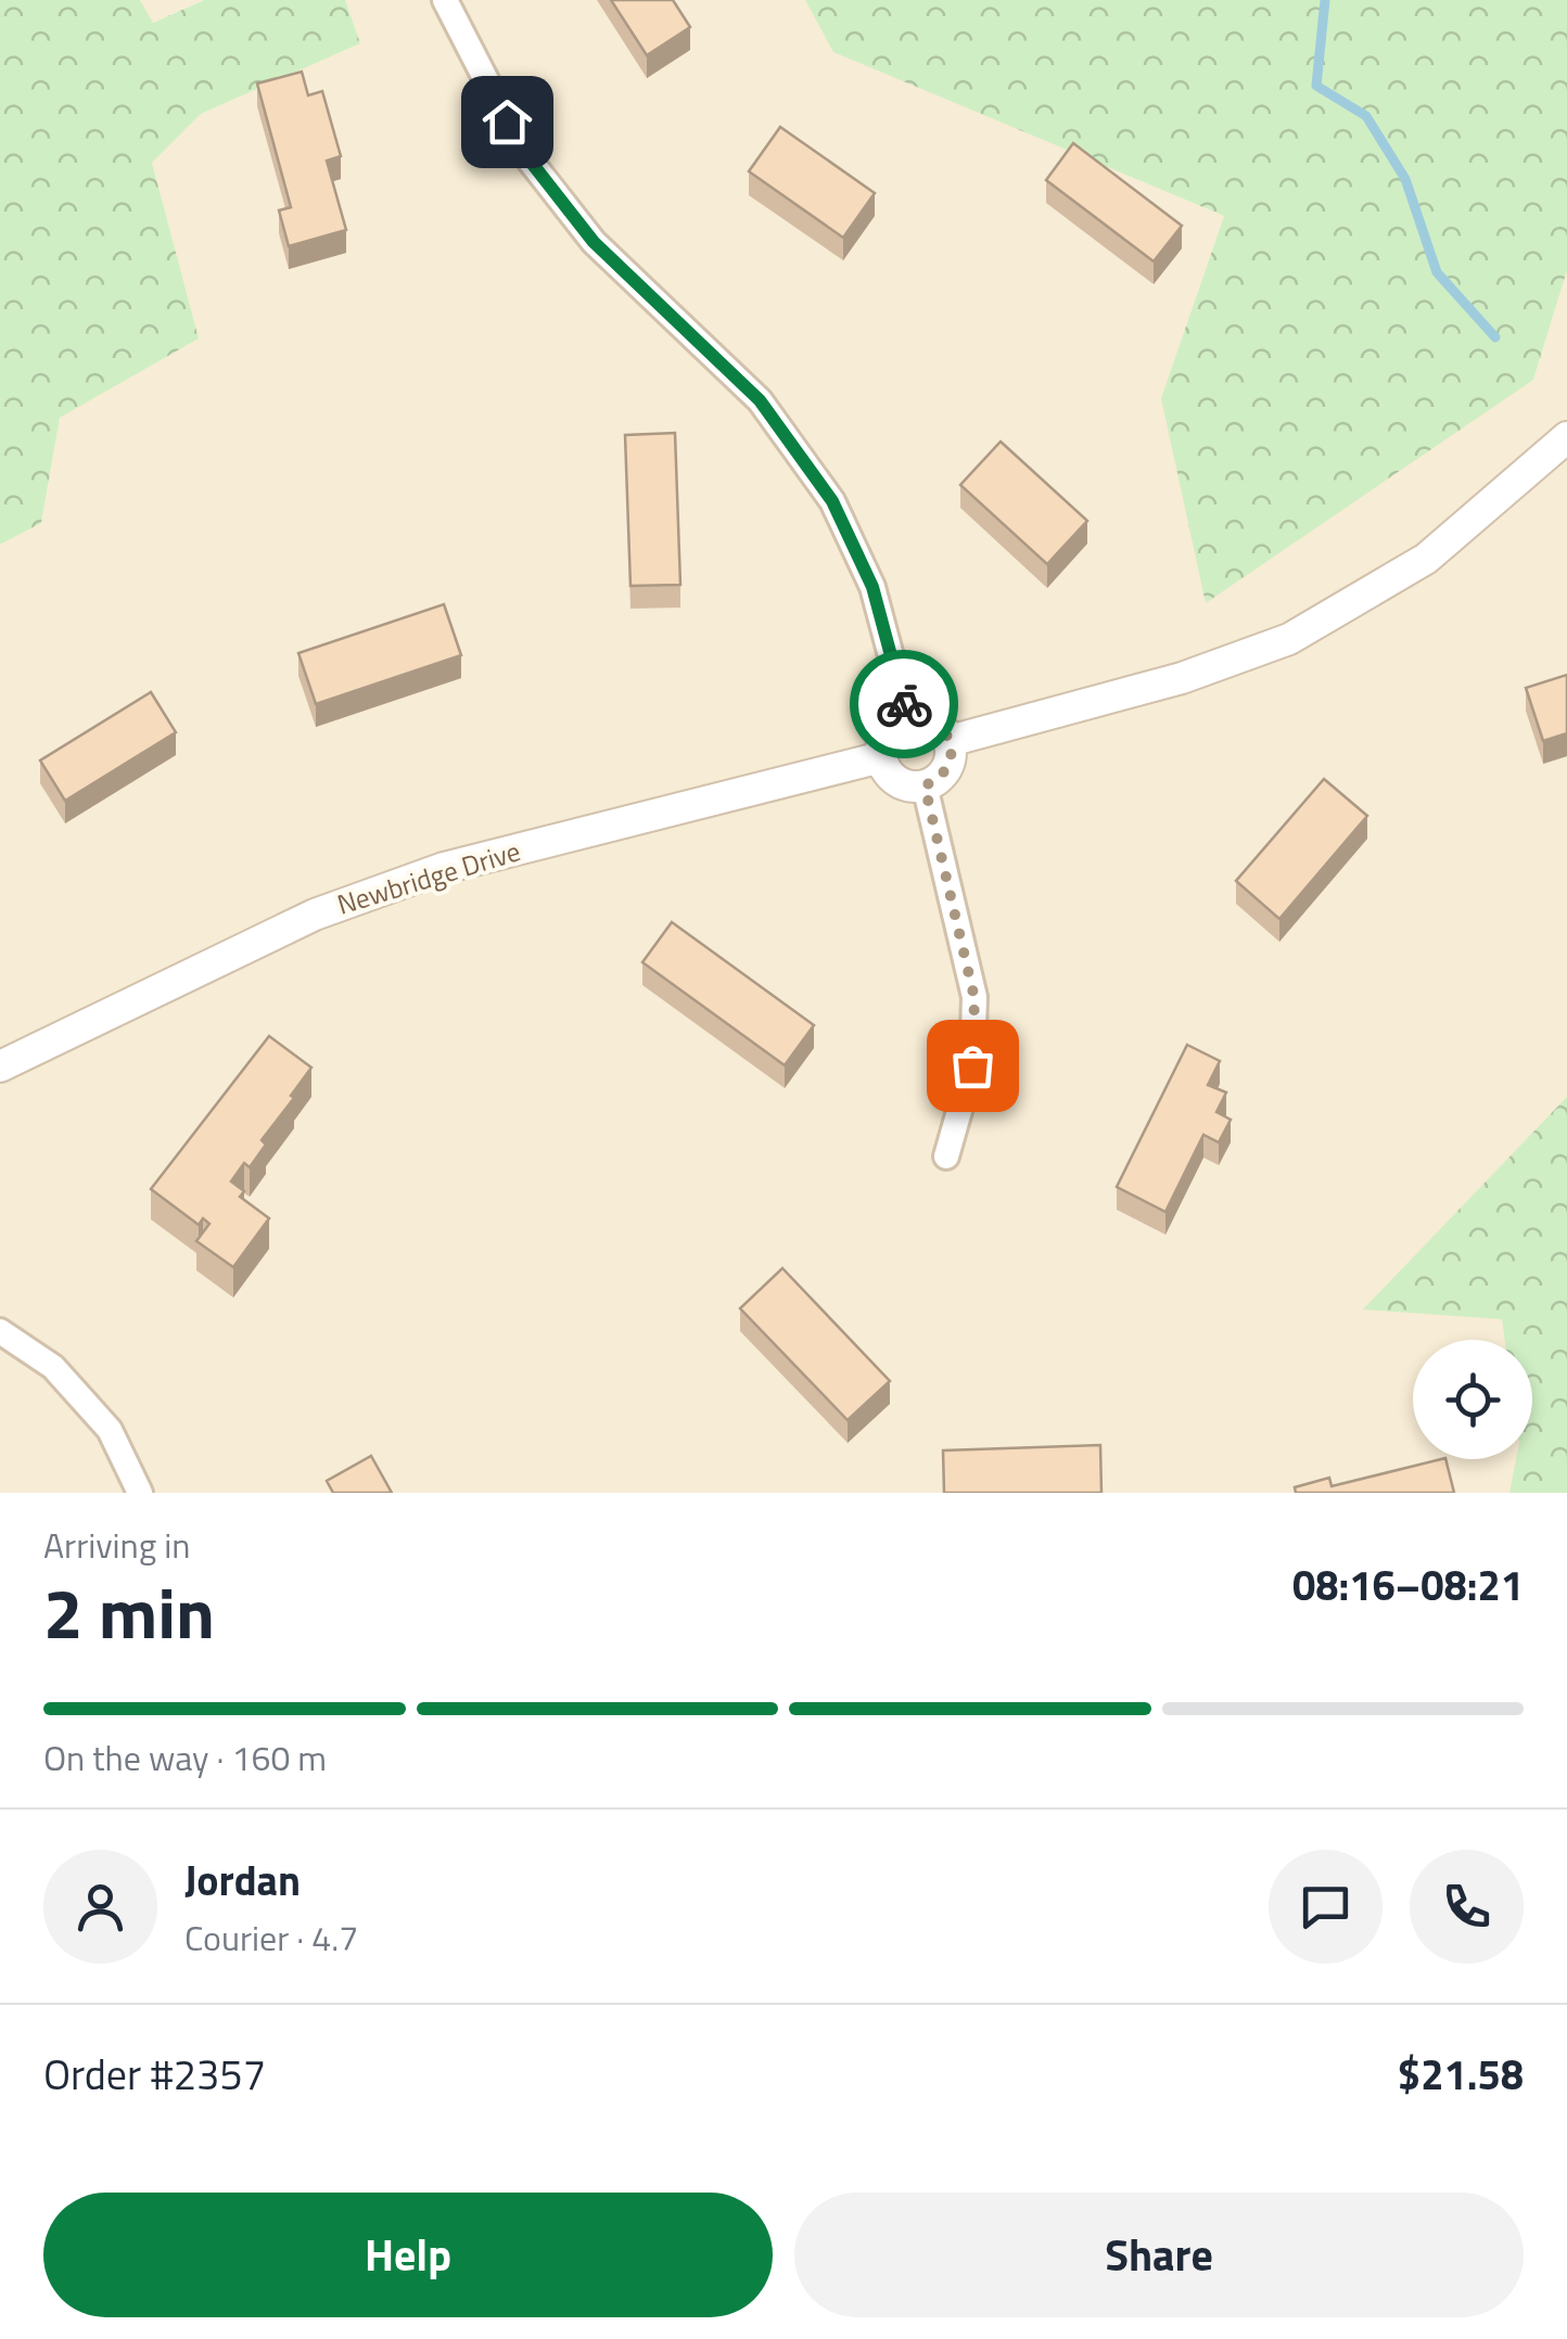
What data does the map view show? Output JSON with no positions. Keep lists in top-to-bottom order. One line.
{"streets":{"street":["Newbridge Drive"]},"page":{"heading":["2 min","Arriving in","08:16–08:21"],"panel":["Jordan","Courier · 4.7","Order #2357","$21.58"],"bar":"On the way · 160 m","buttons":["Help","Share"]}}
